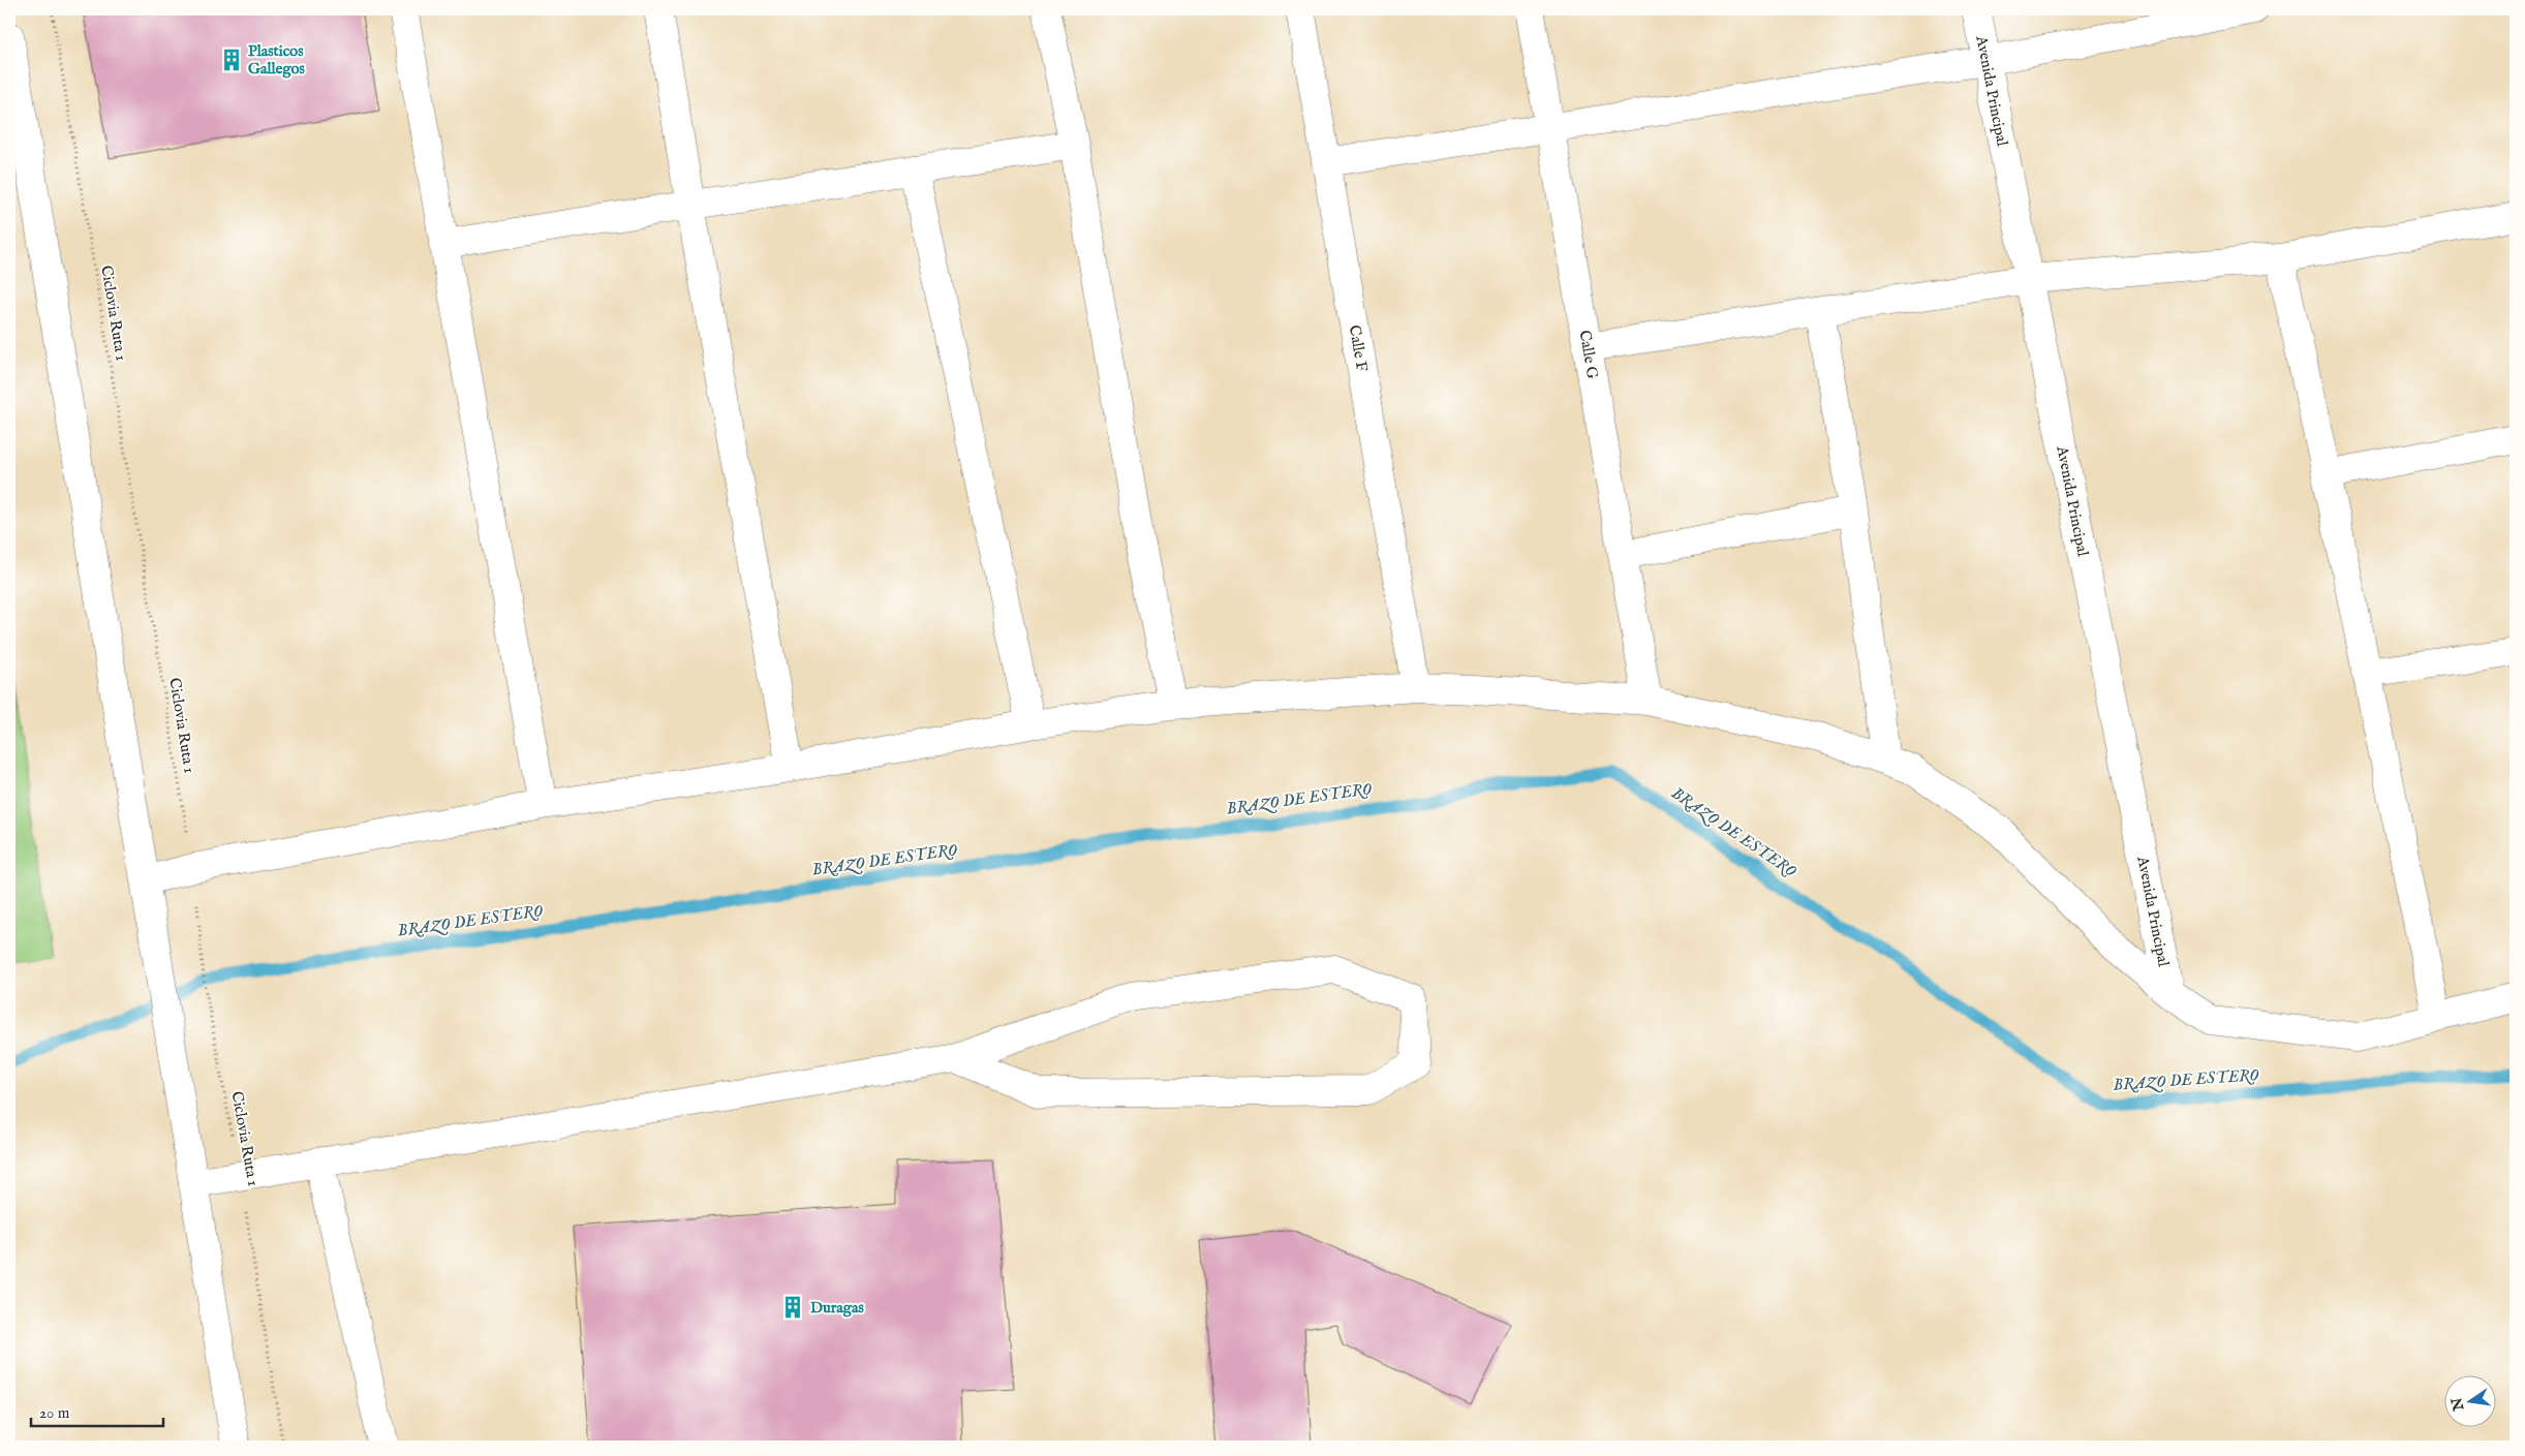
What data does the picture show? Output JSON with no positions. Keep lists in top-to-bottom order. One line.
{"streets":{"street":["Avenida Principal","Calle F","Calle G"],"path":["Ciclovia Ruta 1"]},"water":["BRAZO DE ESTERO"],"places":{"building":["Plasticos Gallegos","Duragas"]},"scale_bar":"20 m","north":"left"}
